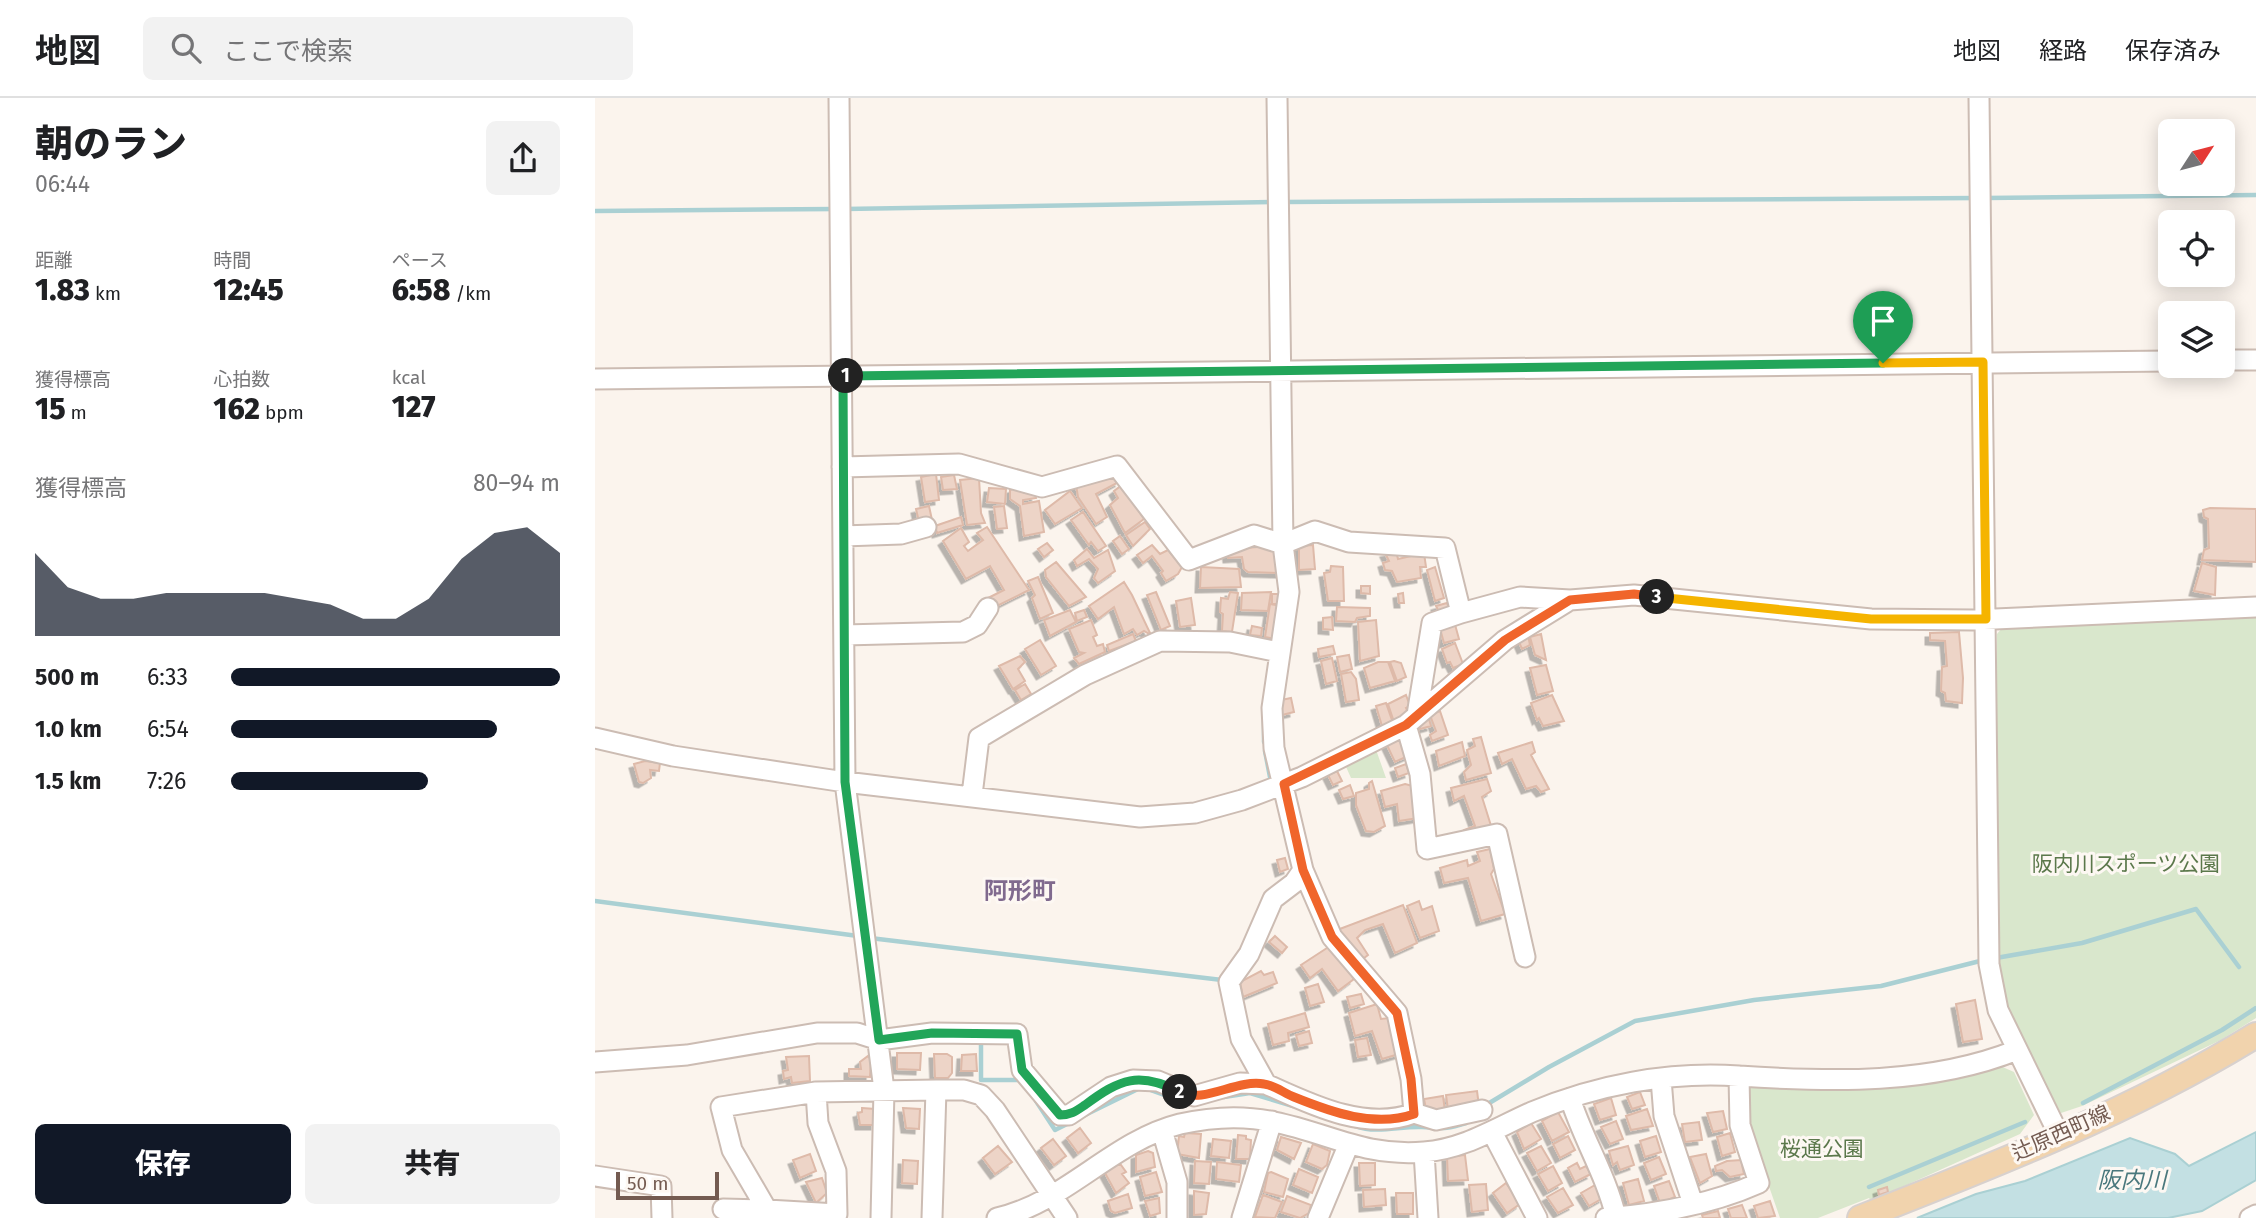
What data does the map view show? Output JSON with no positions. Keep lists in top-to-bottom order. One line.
{"streets":{"main road":["辻原西町線"]},"districts":["阿形町"],"water":["阪内川"],"parks":["阪内川スポーツ公園","桜通公園"],"scale_bar":"50 m","north":"top right","page":{"header":"地図","search":"ここで検索","nav":["地図","経路","保存済み"],"heading":["朝のラン","06:44"],"stats":[["距離","1.83 km"],["時間","12:45"],["ペース","6:58 /km"],["獲得標高","15 m"],["心拍数","162 bpm"],["kcal","127"]],"pins":["1","3","2"],"chart":["獲得標高","80–94 m"],"list":[{"name":"500 m","note":"6:33"},{"name":"1.0 km","note":"6:54"},{"name":"1.5 km","note":"7:26"}],"buttons":["保存","共有"],"scale":"50 m"}}
